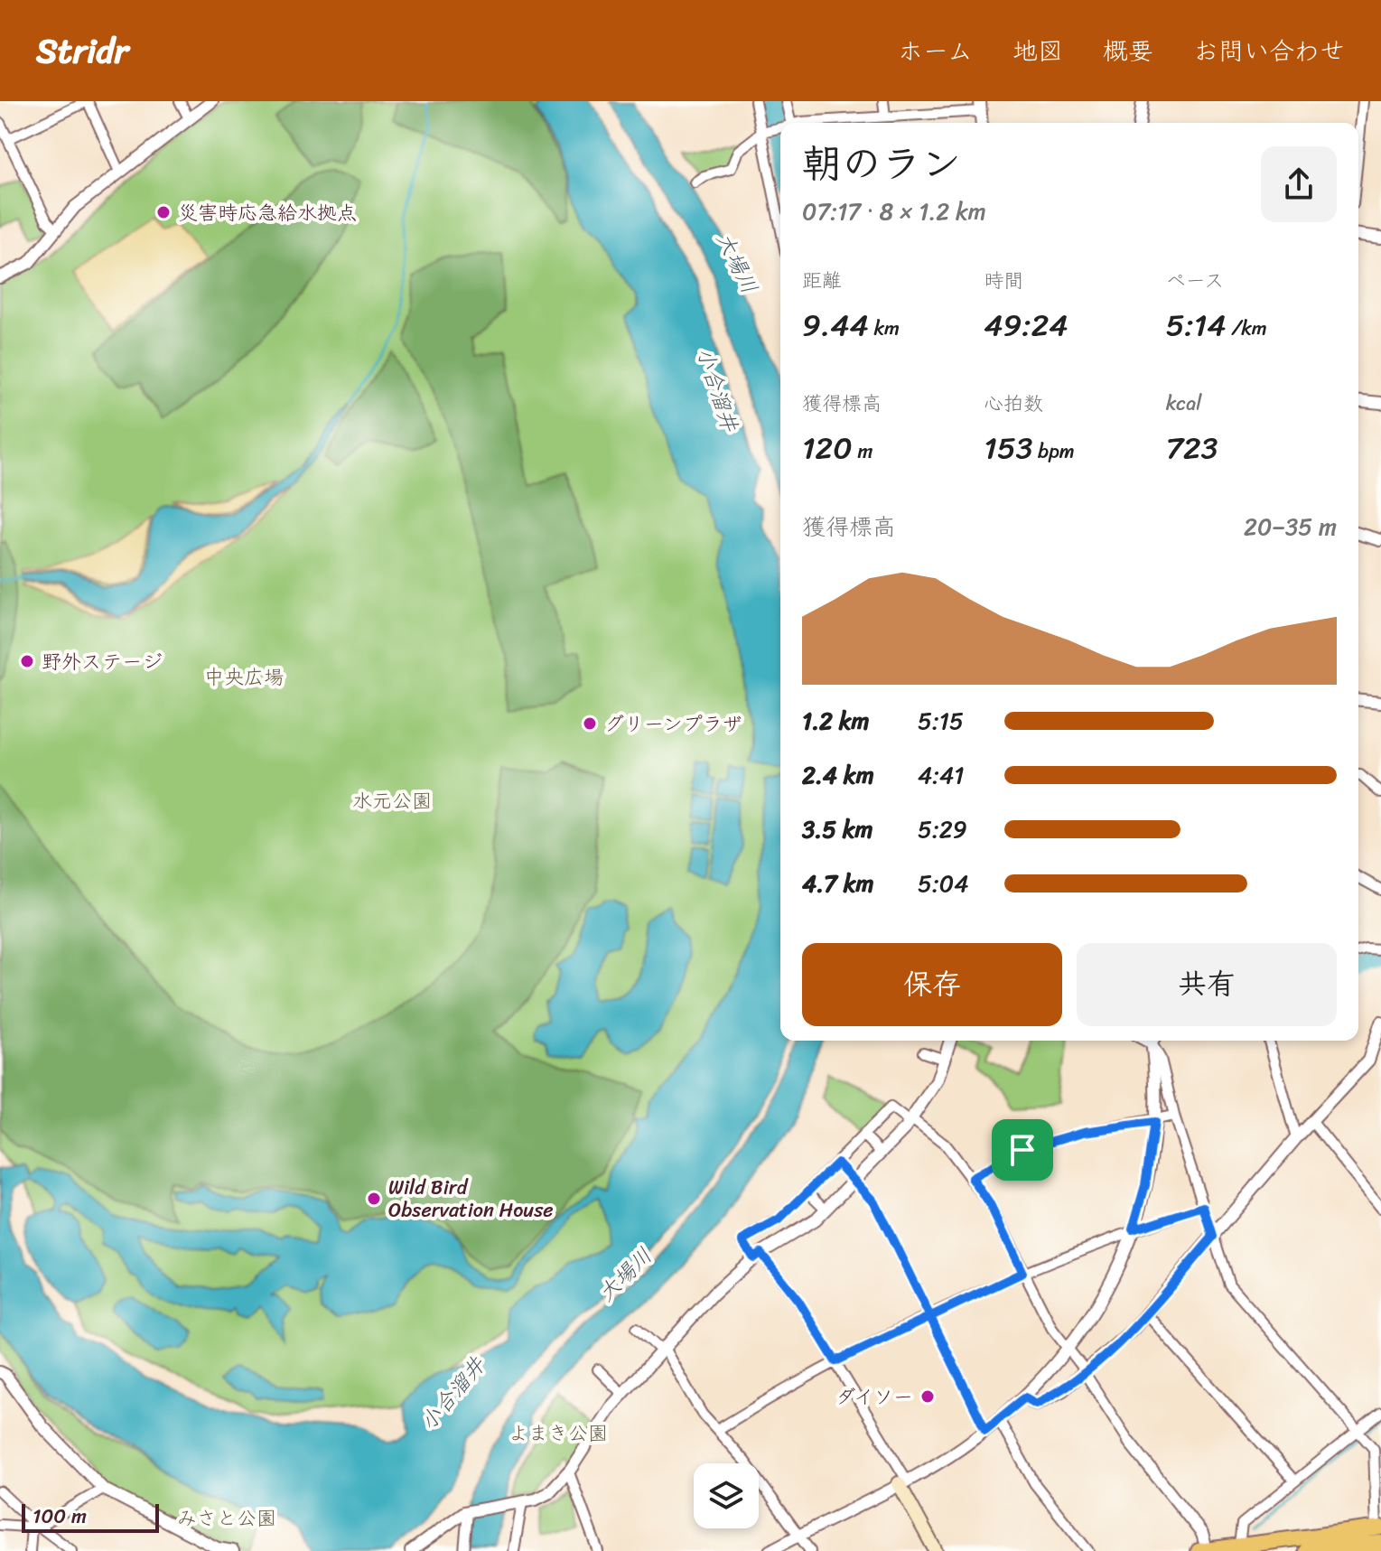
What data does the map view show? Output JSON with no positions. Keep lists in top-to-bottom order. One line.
{"water":["大場川","小合溜井"],"parks":["中央広場","水元公園","よまき公園","みさと公園"],"places":["災害時応急給水拠点","野外ステージ","グリーンプラザ","Wild Bird Observation House","ダイソー"],"scale_bar":"100 m","page":{"header":"Stridr","nav":["ホーム","地図","概要","お問い合わせ"],"heading":["朝のラン","07:17 · 8 × 1.2 km"],"stats":[["距離","9.44 km"],["時間","49:24"],["ペース","5:14 /km"],["獲得標高","120 m"],["心拍数","153 bpm"],["kcal","723"]],"chart":["獲得標高","20–35 m"],"list":[{"name":"1.2 km","note":"5:15"},{"name":"2.4 km","note":"4:41"},{"name":"3.5 km","note":"5:29"},{"name":"4.7 km","note":"5:04"}],"buttons":["保存","共有"],"scale":"100 m"}}
